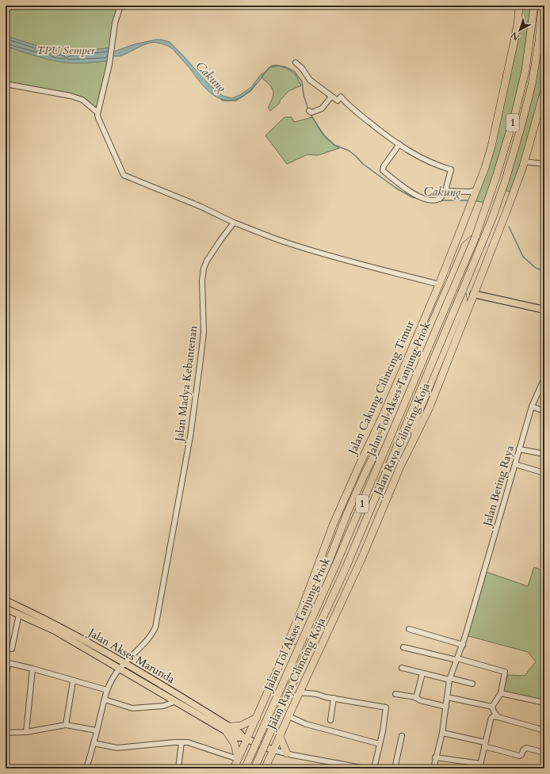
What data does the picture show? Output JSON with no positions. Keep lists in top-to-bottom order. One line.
{"streets":{"highway":["1","Jalan Cakung Cilincing Timur","Jalan Tol Akses Tanjung Priok","Jalan Raya Cilincing Koja"],"main road":["Jalan Akses Marunda"],"street":["Jalan Madya Kebantenan","Jalan Beting Raya"]},"crossings":[["Jalan Madya Kebantenan","Jalan Akses Marunda"],["Jalan Cakung Cilincing Timur","Jalan Akses Marunda"]],"water":["Cakung"],"parks":["TPU Semper"],"north":"bottom left"}
